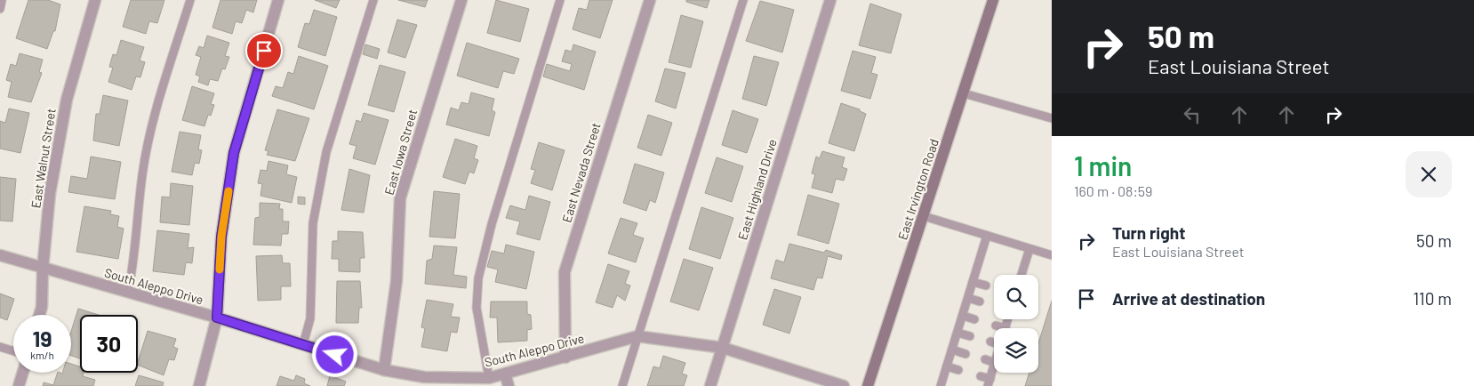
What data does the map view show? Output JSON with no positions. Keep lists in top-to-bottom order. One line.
{"streets":{"main road":["East Irvington Road"],"street":["East Iowa Street","East Walnut Street","East Nevada Street","East Highland Drive","South Aleppo Drive"]},"crossings":[["East Iowa Street","South Aleppo Drive"],["East Walnut Street","South Aleppo Drive"],["East Nevada Street","South Aleppo Drive"],["East Highland Drive","South Aleppo Drive"]],"page":{"turn":["50 m","East Louisiana Street"],"heading":["1 min","160 m · 08:59"],"list":[{"name":"Turn right","note":"East Louisiana Street","value":"50 m"},{"name":"Arrive at destination","value":"110 m"}],"speed":"19 km/h","limit":"30"}}
